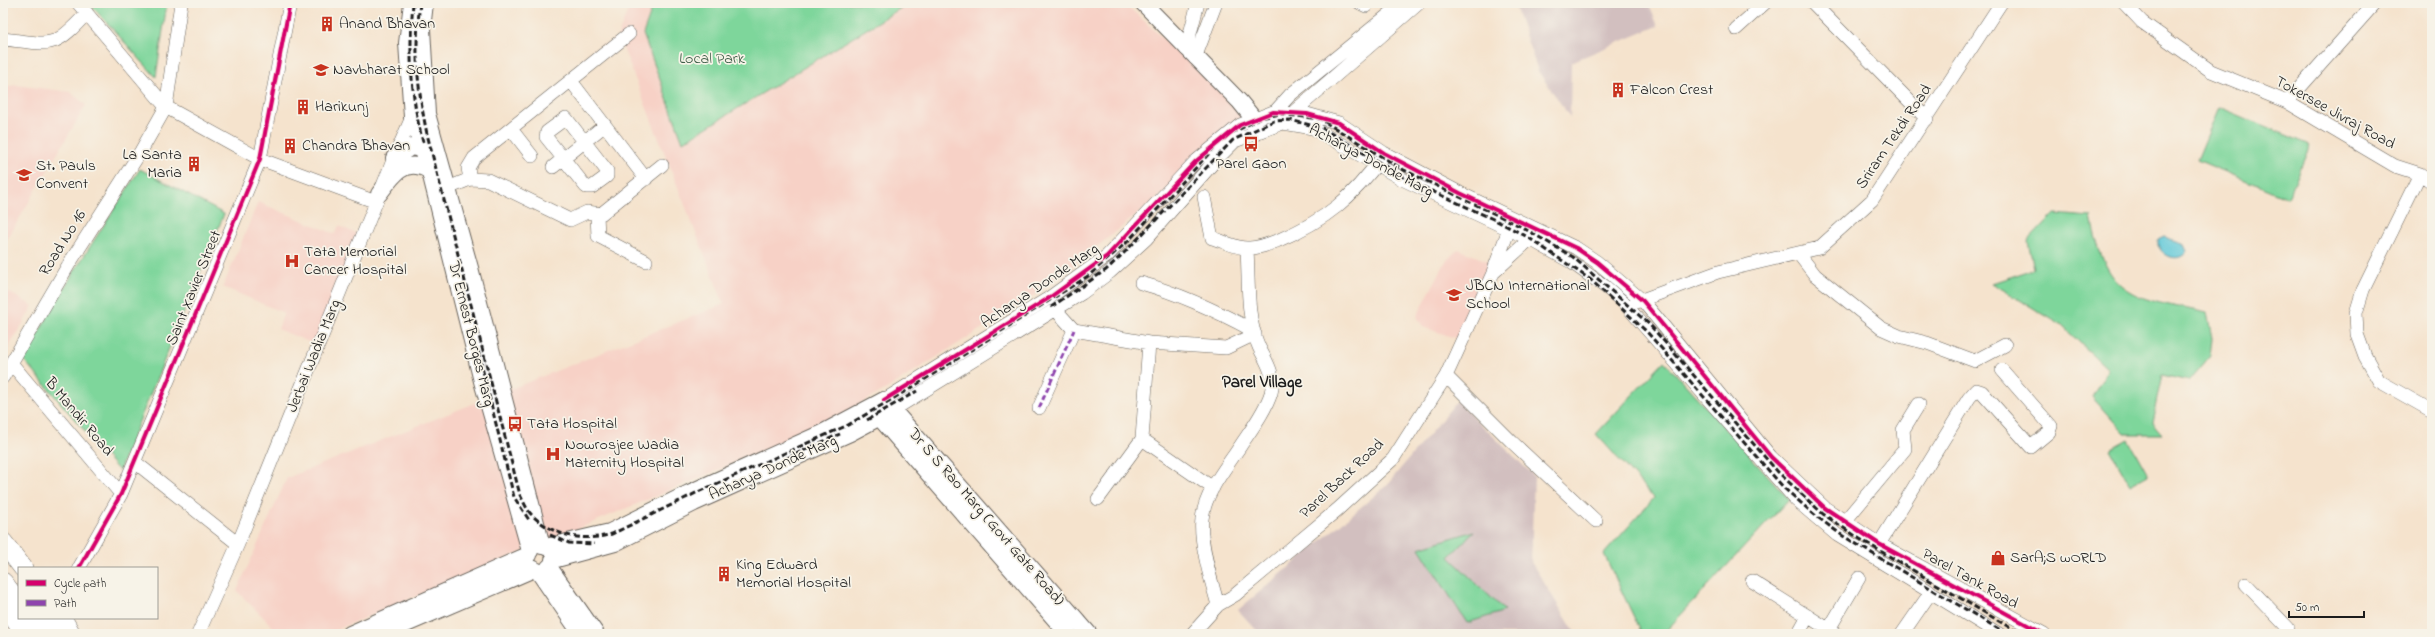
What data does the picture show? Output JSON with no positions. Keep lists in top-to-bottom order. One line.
{"streets":{"main road":["Acharya Donde Marg","Dr Ernest Borges Marg","Jerbai Wadia Marg","Dr S S Rao Marg (Govt Gate Road)"],"street":["Tokersee Jivraj Road","Sriram Tekdi Road","Road No 16","Saint Xavier Street","B Mandir Road","Parel Back Road","Parel Tank Road"]},"crossings":[["Acharya Donde Marg","Dr Ernest Borges Marg"],["Acharya Donde Marg","Dr S S Rao Marg (Govt Gate Road)"],["Road No 16","B Mandir Road"],["Saint Xavier Street","B Mandir Road"],["Dr Ernest Borges Marg","Jerbai Wadia Marg"]],"districts":["Parel Village"],"parks":["Local Park"],"places":{"building":["Anand Bhavan","Falcon Crest","Harikunj","Chandra Bhavan","La Santa Maria","King Edward Memorial Hospital"],"school or university":["Navbharat School","St. Pauls Convent","JBCN International School"],"bus stop":["Parel Gaon","Tata Hospital"],"hospital":["Tata Memorial Cancer Hospital","Nowrosjee Wadia Maternity Hospital"],"shop":["SarA;S wORLD"]},"legend":["Cycle path","Path"],"scale_bar":"50 m"}
